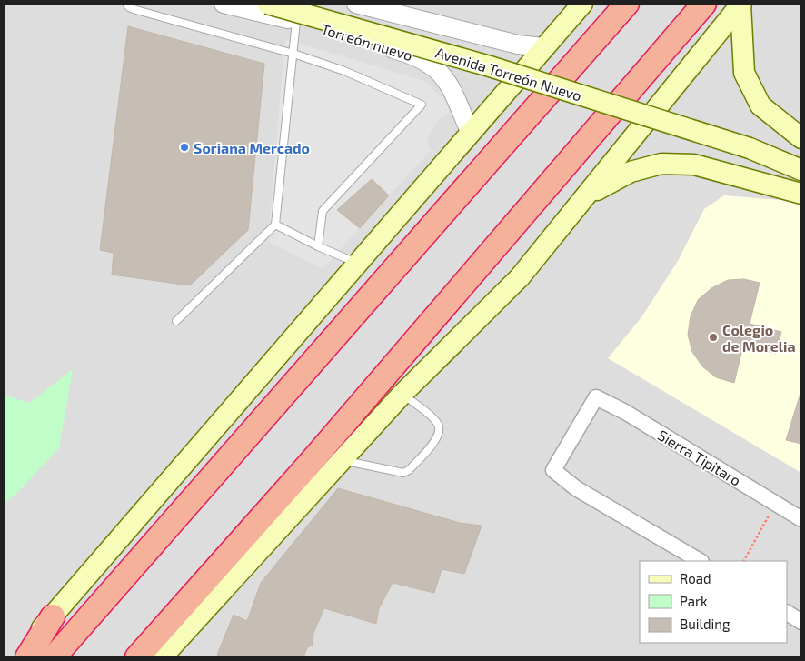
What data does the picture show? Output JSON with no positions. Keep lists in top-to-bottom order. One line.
{"streets":{"main road":["Avenida Torreón Nuevo"],"street":["Torreón nuevo","Sierra Tipitaro"]},"places":["Soriana Mercado","Colegio de Morelia"],"legend":["Road","Park","Building"]}
